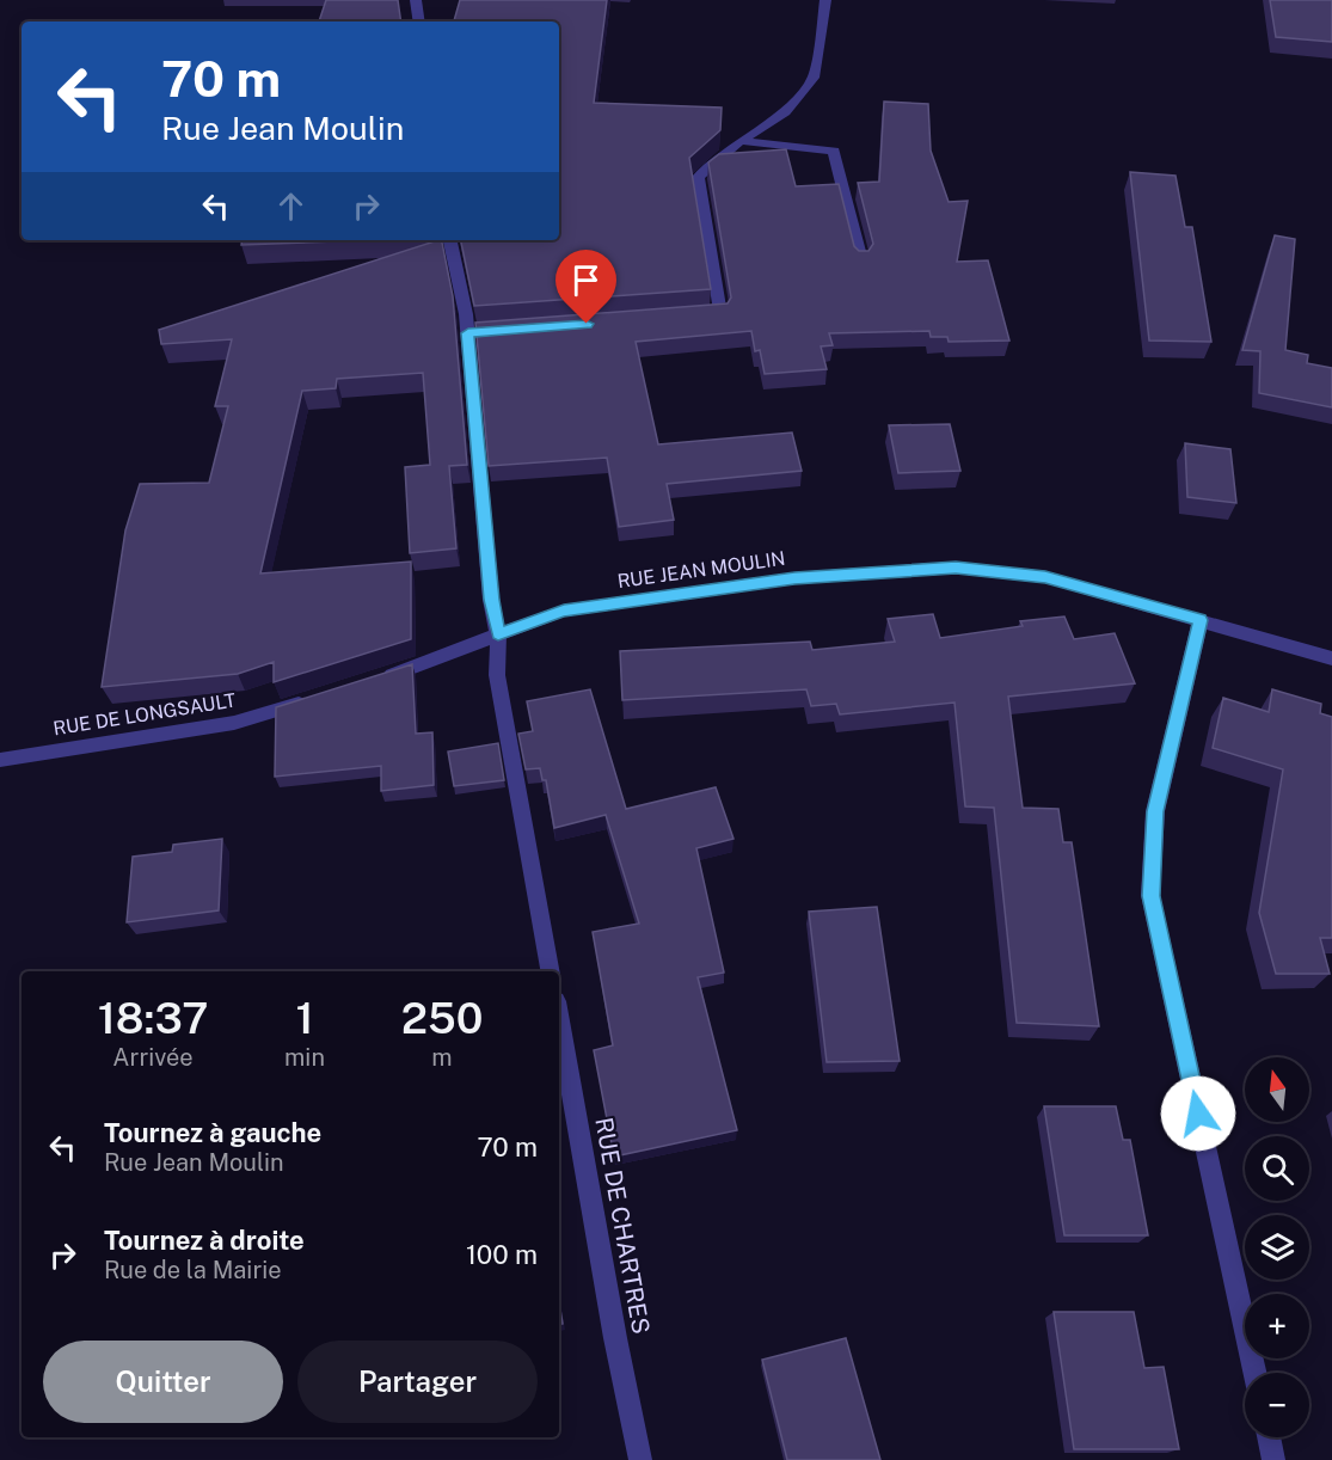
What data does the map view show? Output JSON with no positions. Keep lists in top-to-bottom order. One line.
{"streets":{"street":["RUE JEAN MOULIN","RUE DE LONGSAULT","RUE DE CHARTRES"]},"north":"top","page":{"turn":["70 m","Rue Jean Moulin"],"eta":["18:37","Arrivée","1","min","250","m"],"map_buttons":["+","−"],"list":[{"name":"Tournez à gauche","note":"Rue Jean Moulin","value":"70 m"},{"name":"Tournez à droite","note":"Rue de la Mairie","value":"100 m"}],"buttons":["Quitter","Partager"]}}
